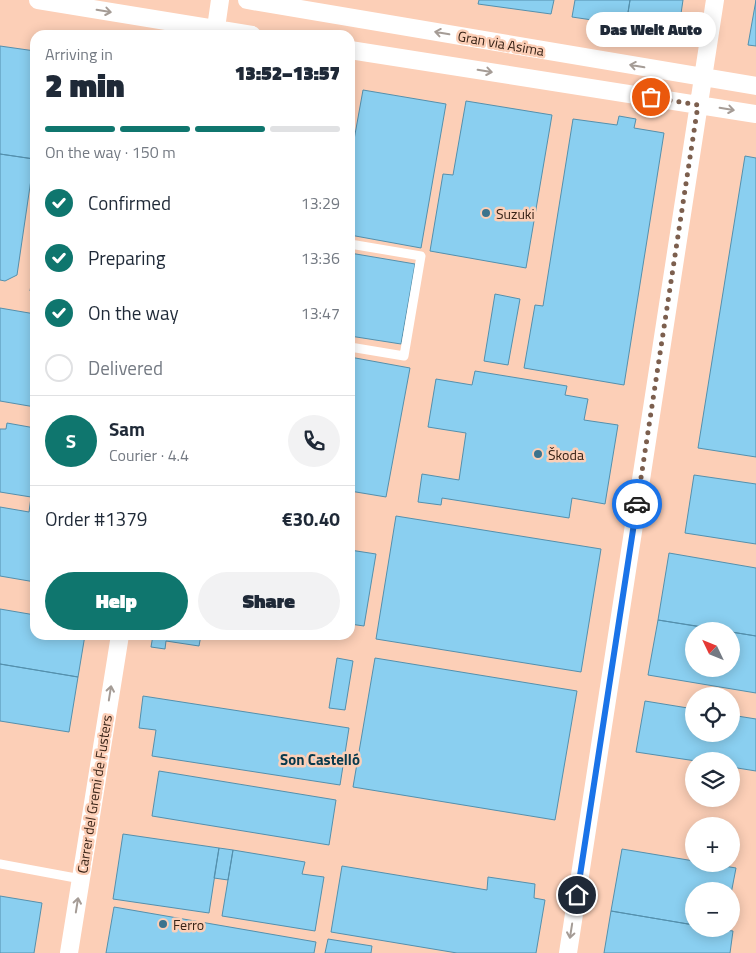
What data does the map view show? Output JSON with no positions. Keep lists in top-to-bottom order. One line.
{"streets":{"street":["Gran via Asima","Carrer del Gremi de Fusters"]},"one_way":["Carrer del Gremi de Fusters"],"districts":["Son Castelló"],"places":["Das Welt Auto","Suzuki","Škoda","Ferro"],"north":"top left","page":{"bubble":"Das Welt Auto","heading":["2 min","Arriving in","13:52–13:57"],"panel":["Sam","Courier · 4.4","Order #1379","€30.40"],"bar":"On the way · 150 m","list":[["Confirmed","13:29"],["Preparing","13:36"],["On the way","13:47"],"Delivered"],"round":"S","buttons":["Help","Share"],"map_buttons":["+","−"]}}
